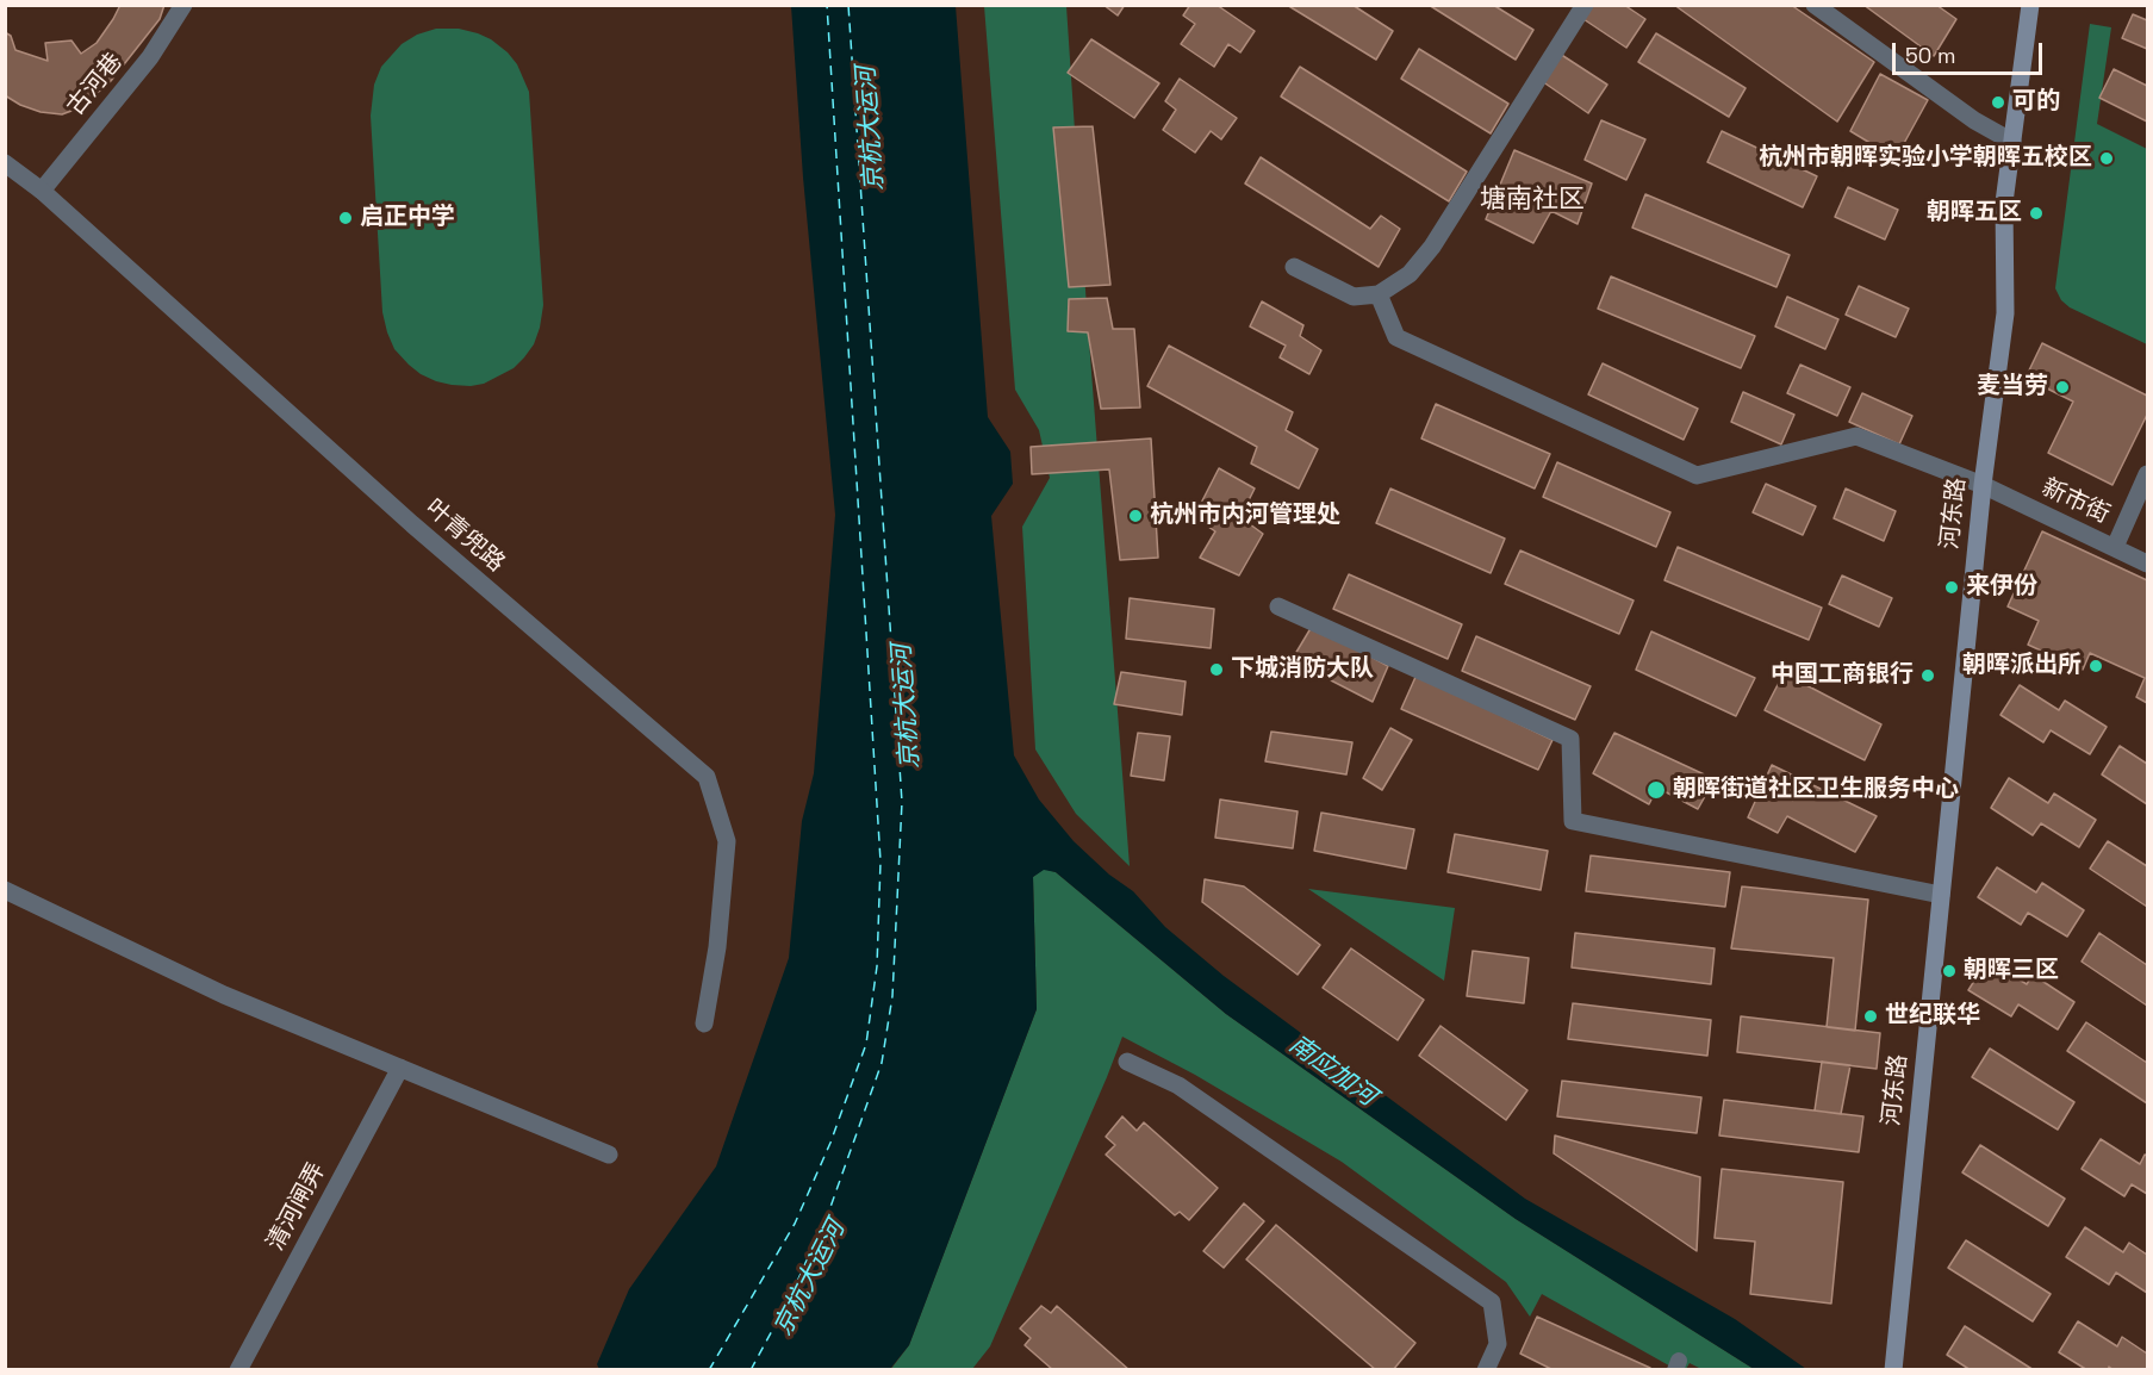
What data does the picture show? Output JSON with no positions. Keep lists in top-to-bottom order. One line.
{"streets":{"main road":["河东路"],"street":["古河巷","新市街","叶青兜路","清河闸弄"]},"crossings":[["古河巷","叶青兜路"],["新市街","河东路"]],"districts":["塘南社区"],"water":["京杭大运河","南应加河"],"places":["可的","杭州市朝晖实验小学朝晖五校区","朝晖五区","启正中学","麦当劳","杭州市内河管理处","来伊份","朝晖派出所","下城消防大队","中国工商银行","朝晖街道社区卫生服务中心","朝晖三区","世纪联华"],"scale_bar":"50 m"}
